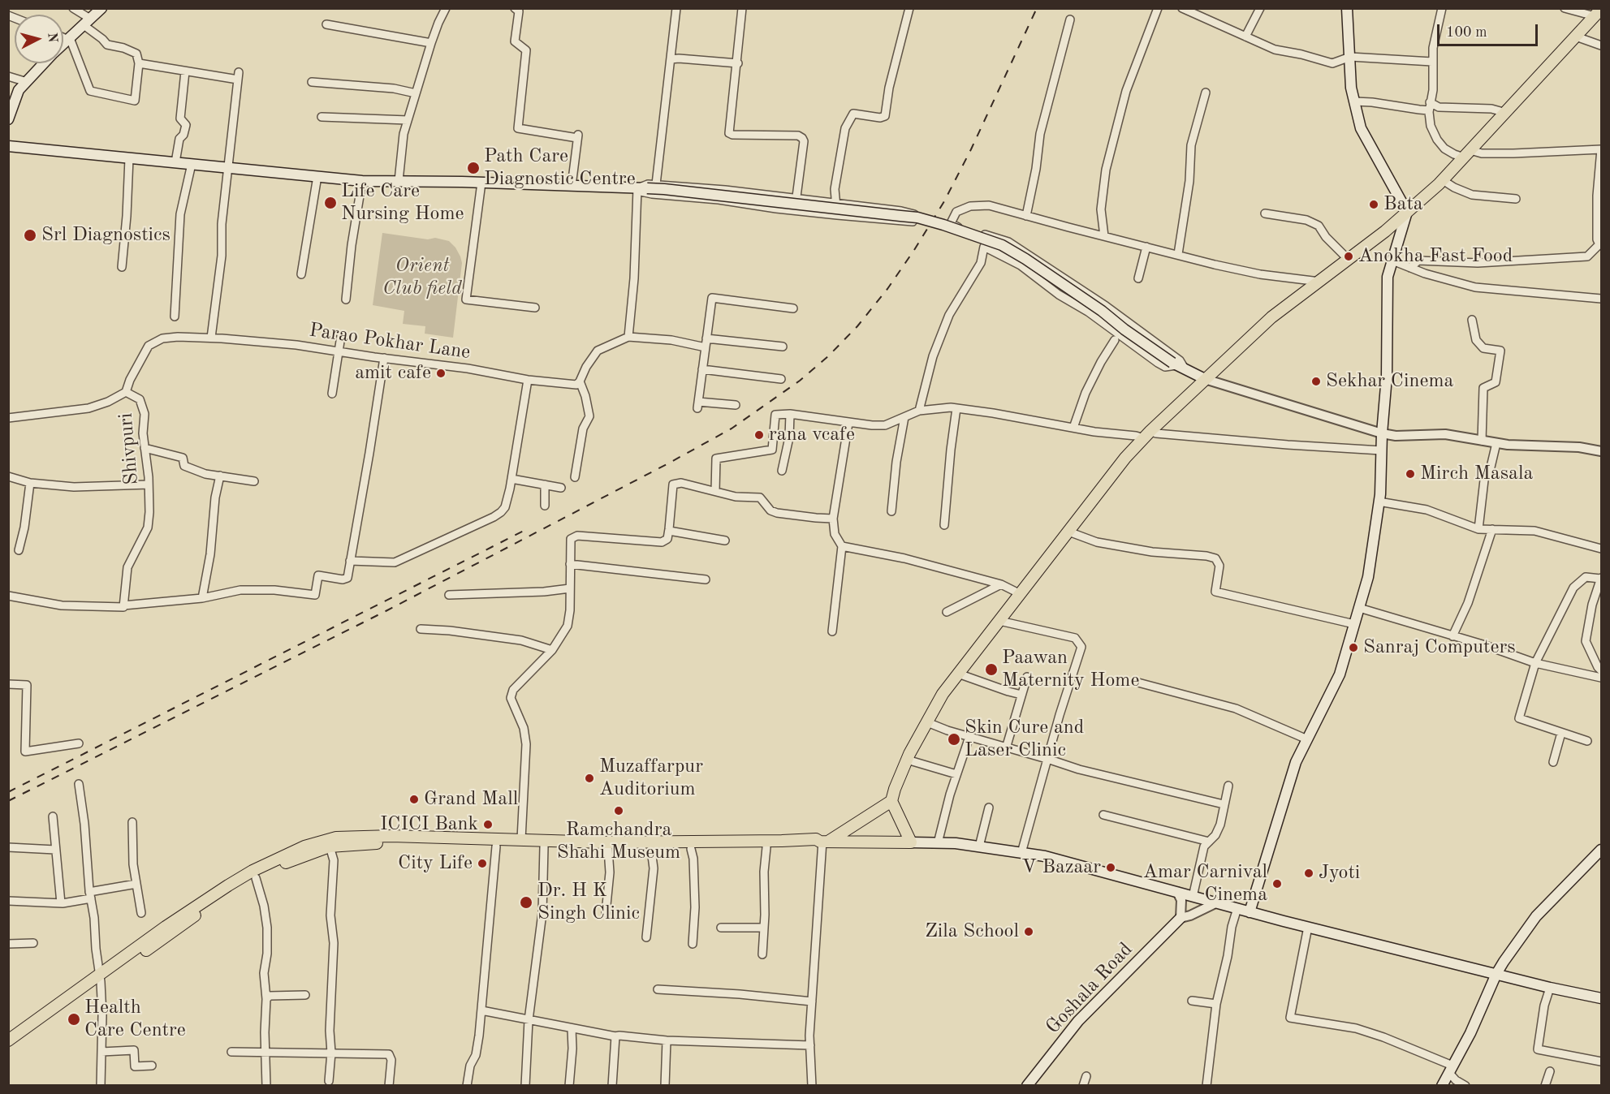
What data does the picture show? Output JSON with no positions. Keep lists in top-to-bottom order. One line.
{"streets":{"main road":["Goshala Road"],"street":["Parao Pokhar Lane","Shivpuri"]},"crossings":[["Parao Pokhar Lane","Shivpuri"]],"parks":["Orient Club field"],"places":["Path Care Diagnostic Centre","Life Care Nursing Home","Bata","Srl Diagnostics","Anokha Fast Food","amit cafe","Sekhar Cinema","rana vcafe","Mirch Masala","Sanraj Computers","Paawan Maternity Home","Skin Cure and Laser Clinic","Muzaffarpur Auditorium","Grand Mall","Ramchandra Shahi Museum","ICICI Bank","City Life","V Bazaar","Jyoti","Amar Carnival Cinema","Dr. H K Singh Clinic","Zila School","Health Care Centre"],"scale_bar":"100 m","north":"right"}
